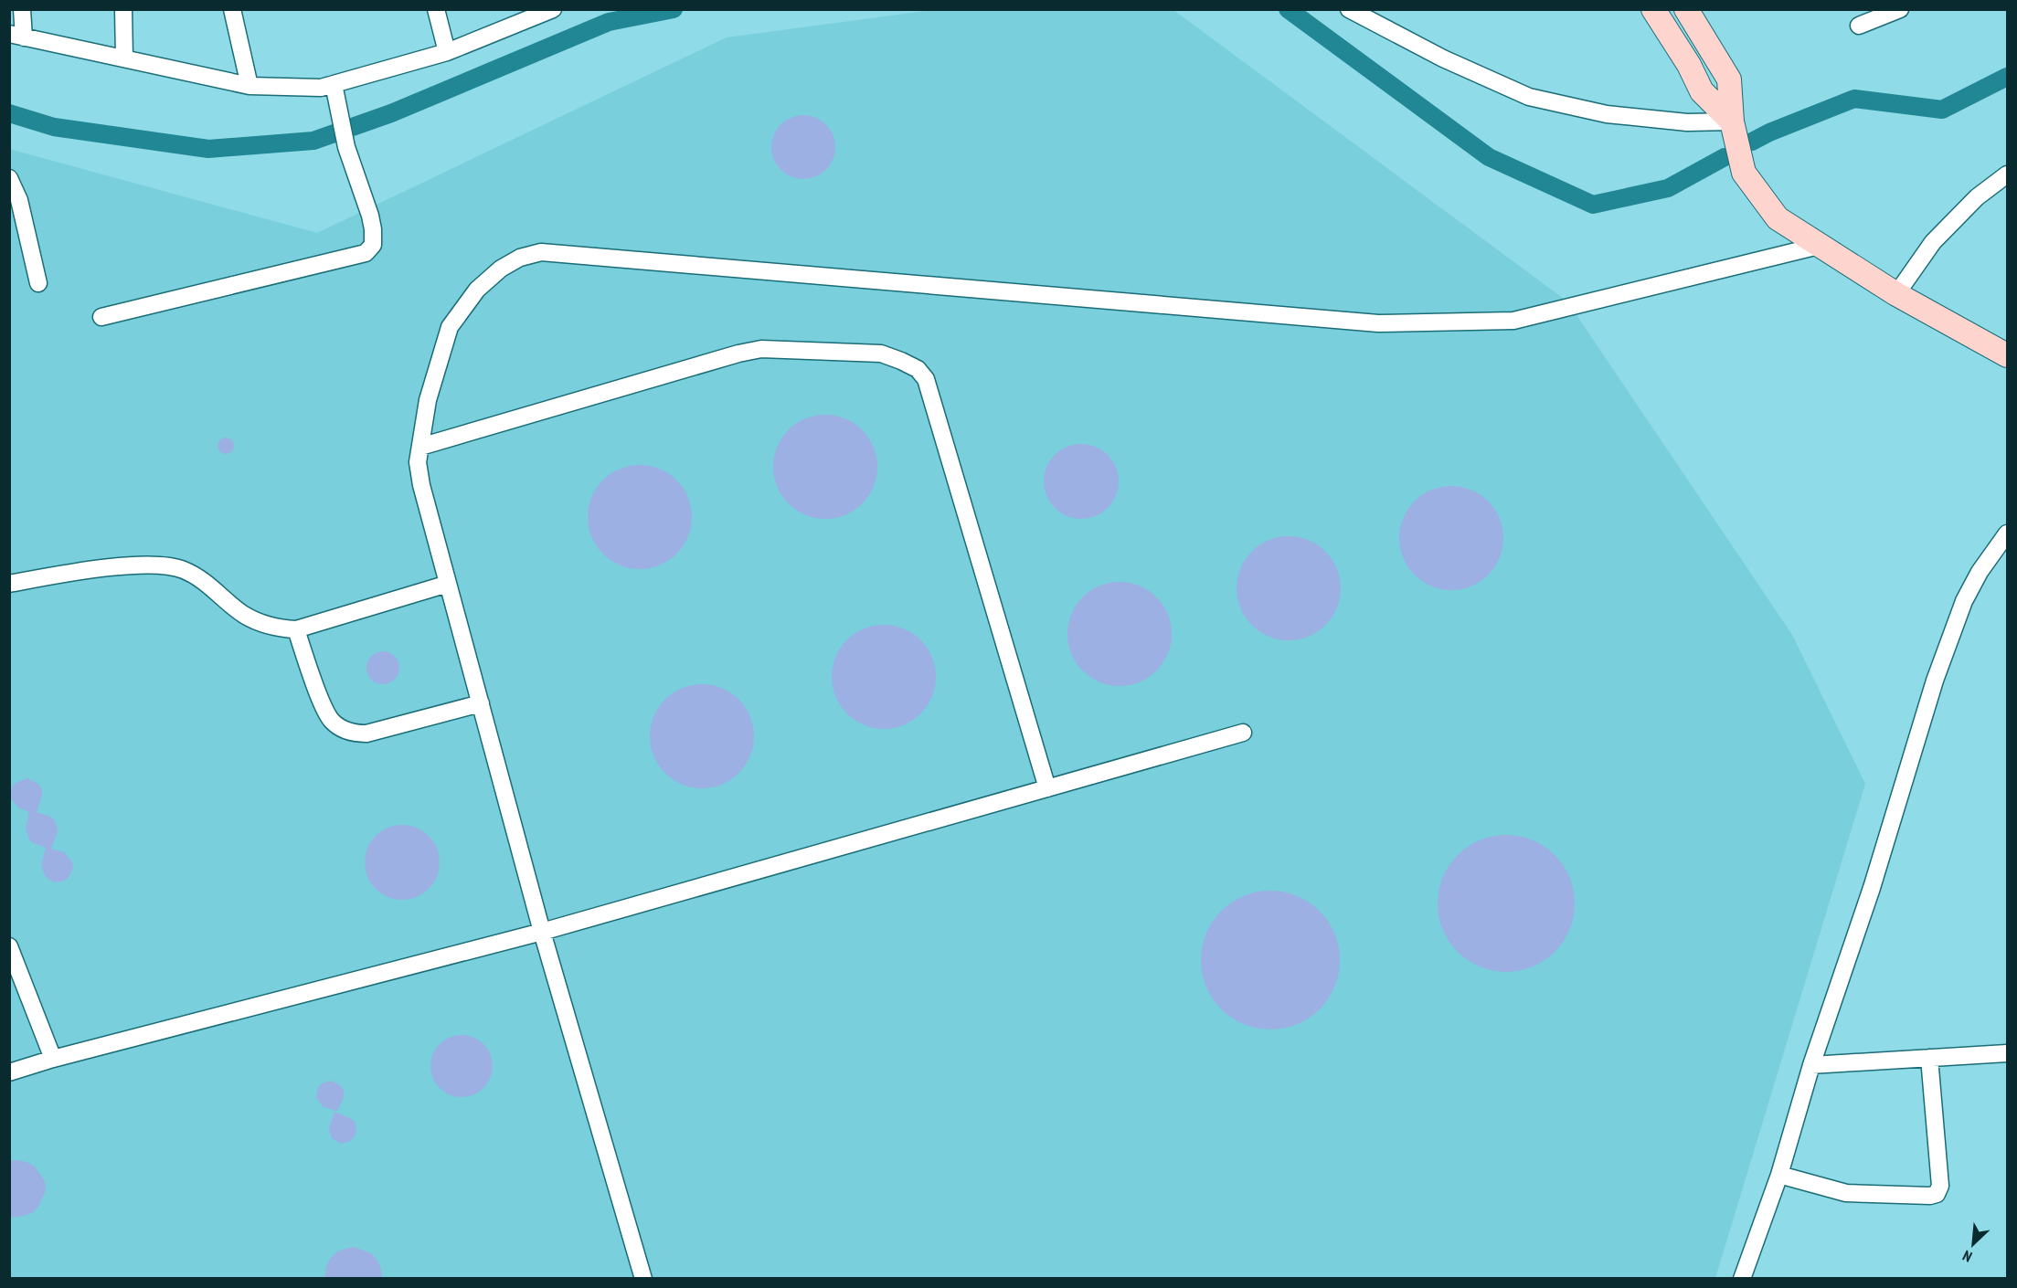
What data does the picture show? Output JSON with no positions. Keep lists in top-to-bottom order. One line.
{"north":"bottom left"}
